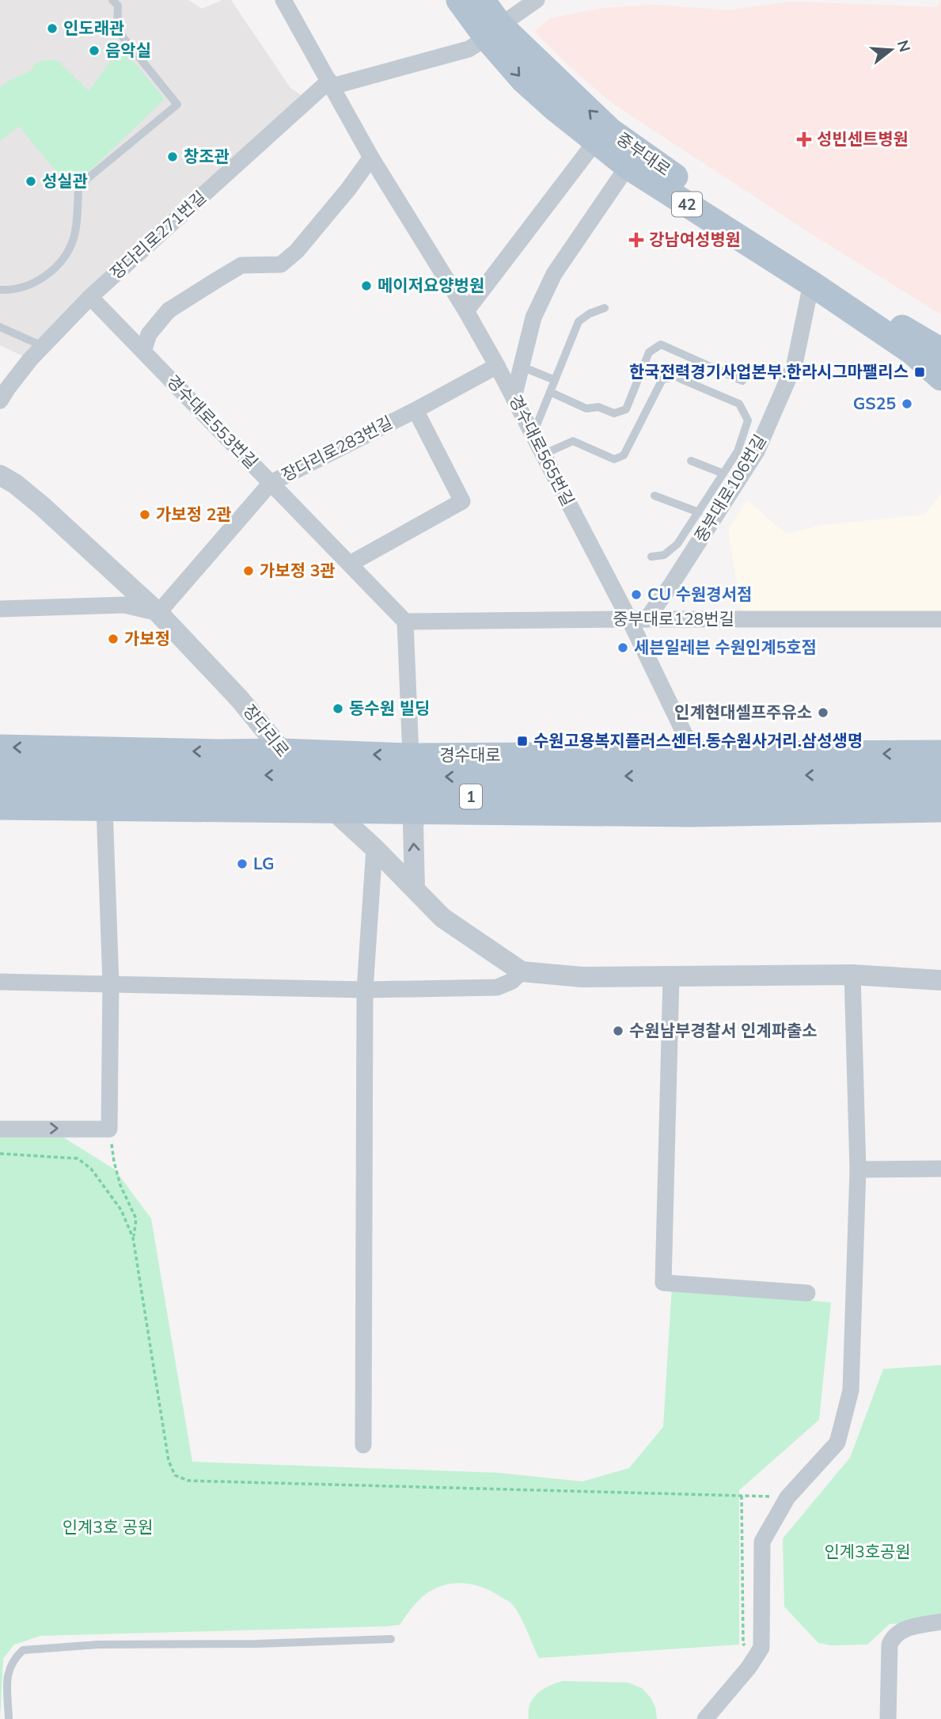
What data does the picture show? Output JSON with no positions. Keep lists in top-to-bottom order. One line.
{"streets":{"main road":["중부대로","42","경수대로","1"],"street":["장다리로271번길","경수대로553번길","장다리로283번길","경수대로565번길","중부대로106번길","중부대로128번길","장다리로"]},"crossings":[["중부대로","경수대로565번길"],["중부대로","중부대로106번길"],["장다리로271번길","경수대로553번길"],["장다리로271번길","경수대로565번길"],["경수대로553번길","장다리로283번길"],["경수대로553번길","중부대로128번길"],["장다리로283번길","경수대로565번길"],["장다리로283번길","장다리로"],["경수대로565번길","중부대로128번길"],["경수대로565번길","경수대로"],["중부대로106번길","중부대로128번길"],["장다리로","경수대로"]],"parks":["인계3호 공원","인계3호공원"],"places":{"other":["인도래관","음악실","창조관","성실관","메이저요양벙원","GS25","가보정 2관","가보정 3관","CU 수원경서점","가보정","세븐일레븐 수원인계5호점","동수원 빌딩","인계현대셀프주유소","LG","수원남부경찰서 인계파출소"],"health":["성빈센트병원","강남여성병원"],"transit":["한국전력경기사업본부.한라시그마팰리스","수원고용복지플러스센터.동수원사거리.삼성생명"]},"north":"right"}
